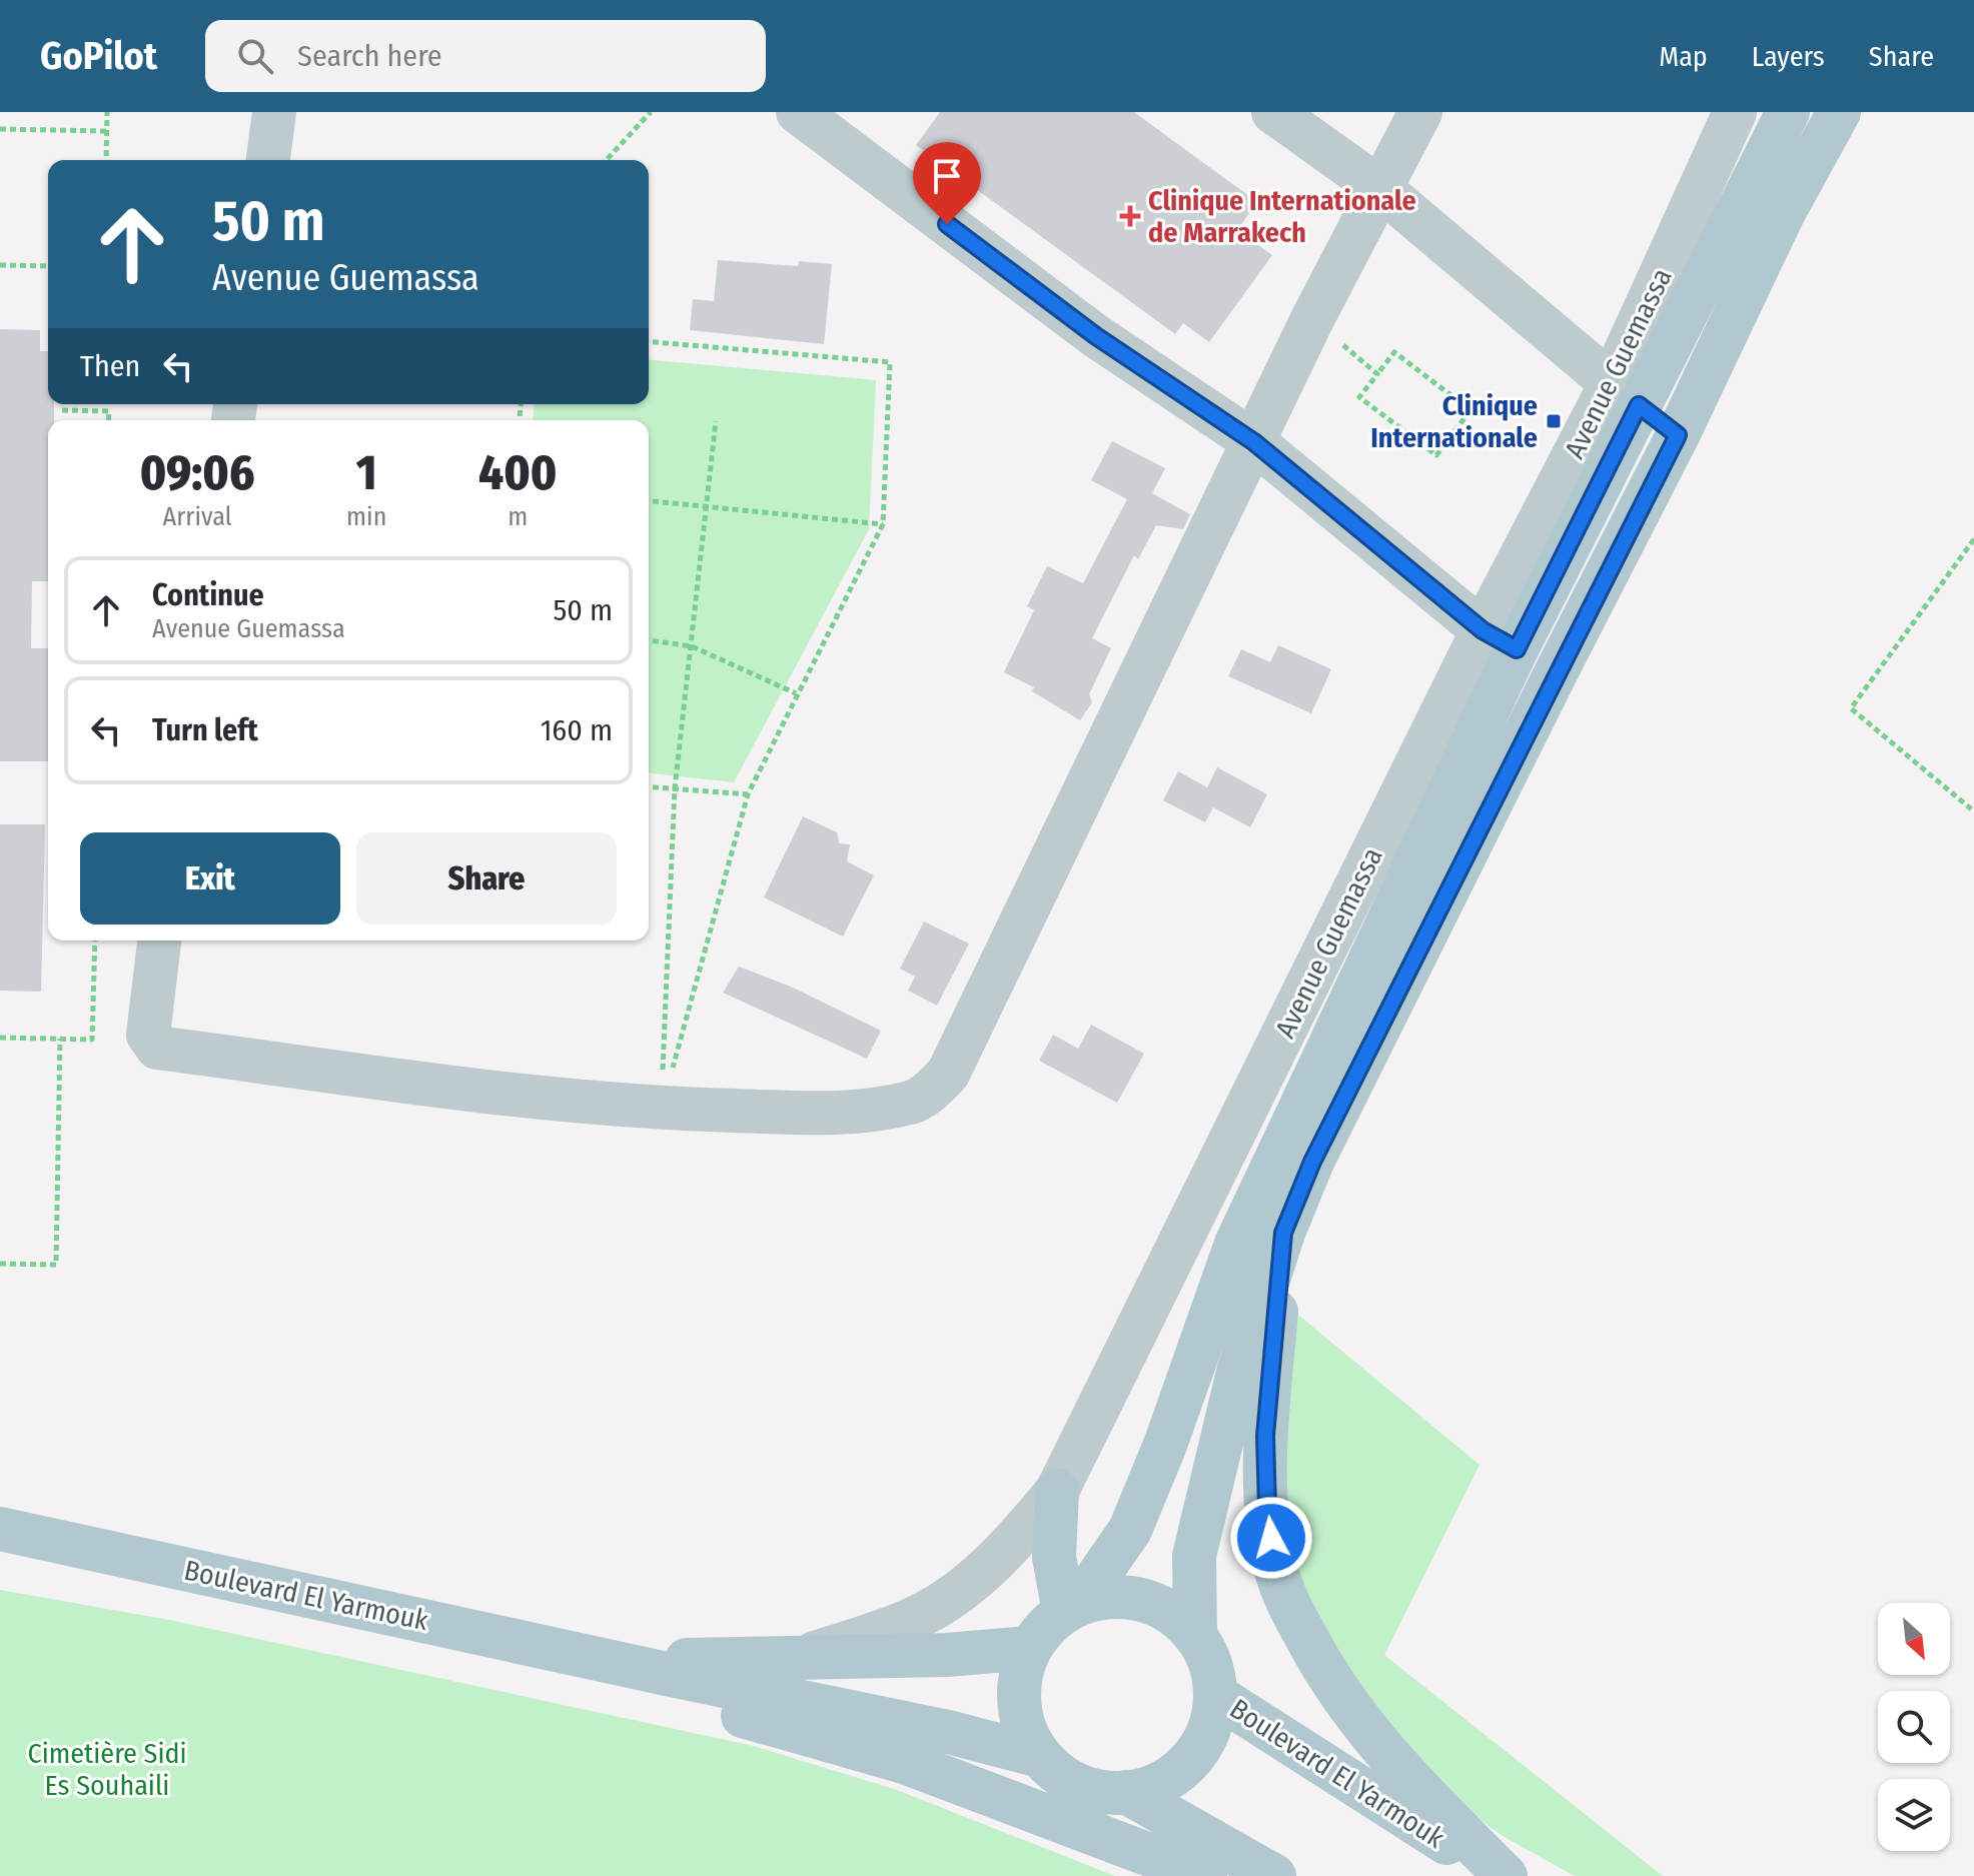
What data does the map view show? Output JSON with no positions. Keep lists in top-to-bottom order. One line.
{"streets":{"main road":["Avenue Guemassa","Boulevard El Yarmouk"]},"crossings":[["Avenue Guemassa","Boulevard El Yarmouk"]],"parks":["Cimetière Sidi Es Souhaili"],"places":{"health":["Clinique Internationale de Marrakech"],"transit":["Clinique Internationale"]},"north":"bottom right","page":{"header":"GoPilot","search":"Search here","nav":["Map","Layers","Share"],"turn":["50 m","Avenue Guemassa"],"then":"Then","eta":["09:06","Arrival","1","min","400","m"],"list":[{"name":"Continue","note":"Avenue Guemassa","value":"50 m"},{"name":"Turn left","value":"160 m"}],"buttons":["Exit","Share"]}}
